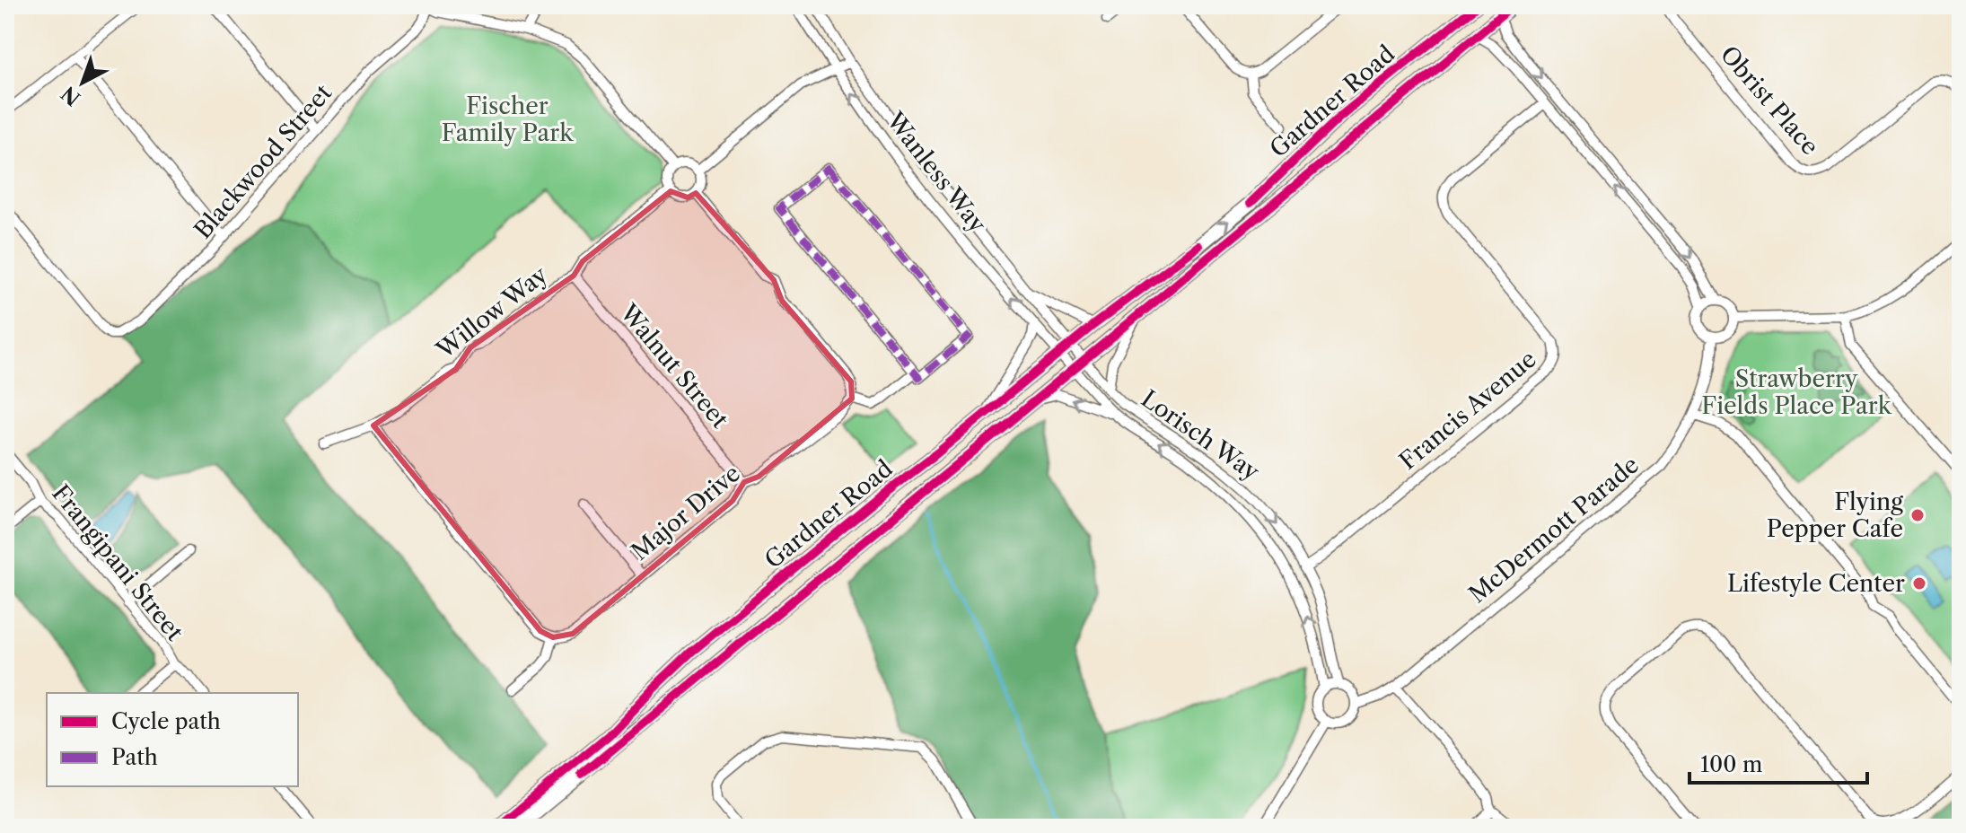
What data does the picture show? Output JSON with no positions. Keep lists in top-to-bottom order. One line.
{"streets":{"street":["Obrist Place","Gardner Road","Blackwood Street","Wanless Way","Willow Way","Walnut Street","Francis Avenue","Lorisch Way","Major Drive","McDermott Parade","Frangipani Street"]},"crossings":[["Gardner Road","Wanless Way"],["Gardner Road","Lorisch Way"],["Wanless Way","Lorisch Way"],["Willow Way","Walnut Street"],["Walnut Street","Major Drive"],["Francis Avenue","Lorisch Way"],["Lorisch Way","McDermott Parade"]],"parks":["Fischer Family Park","Strawberry Fields Place Park"],"places":["Flying Pepper Cafe","Lifestyle Center"],"legend":["Cycle path","Path"],"scale_bar":"100 m","north":"bottom left"}
